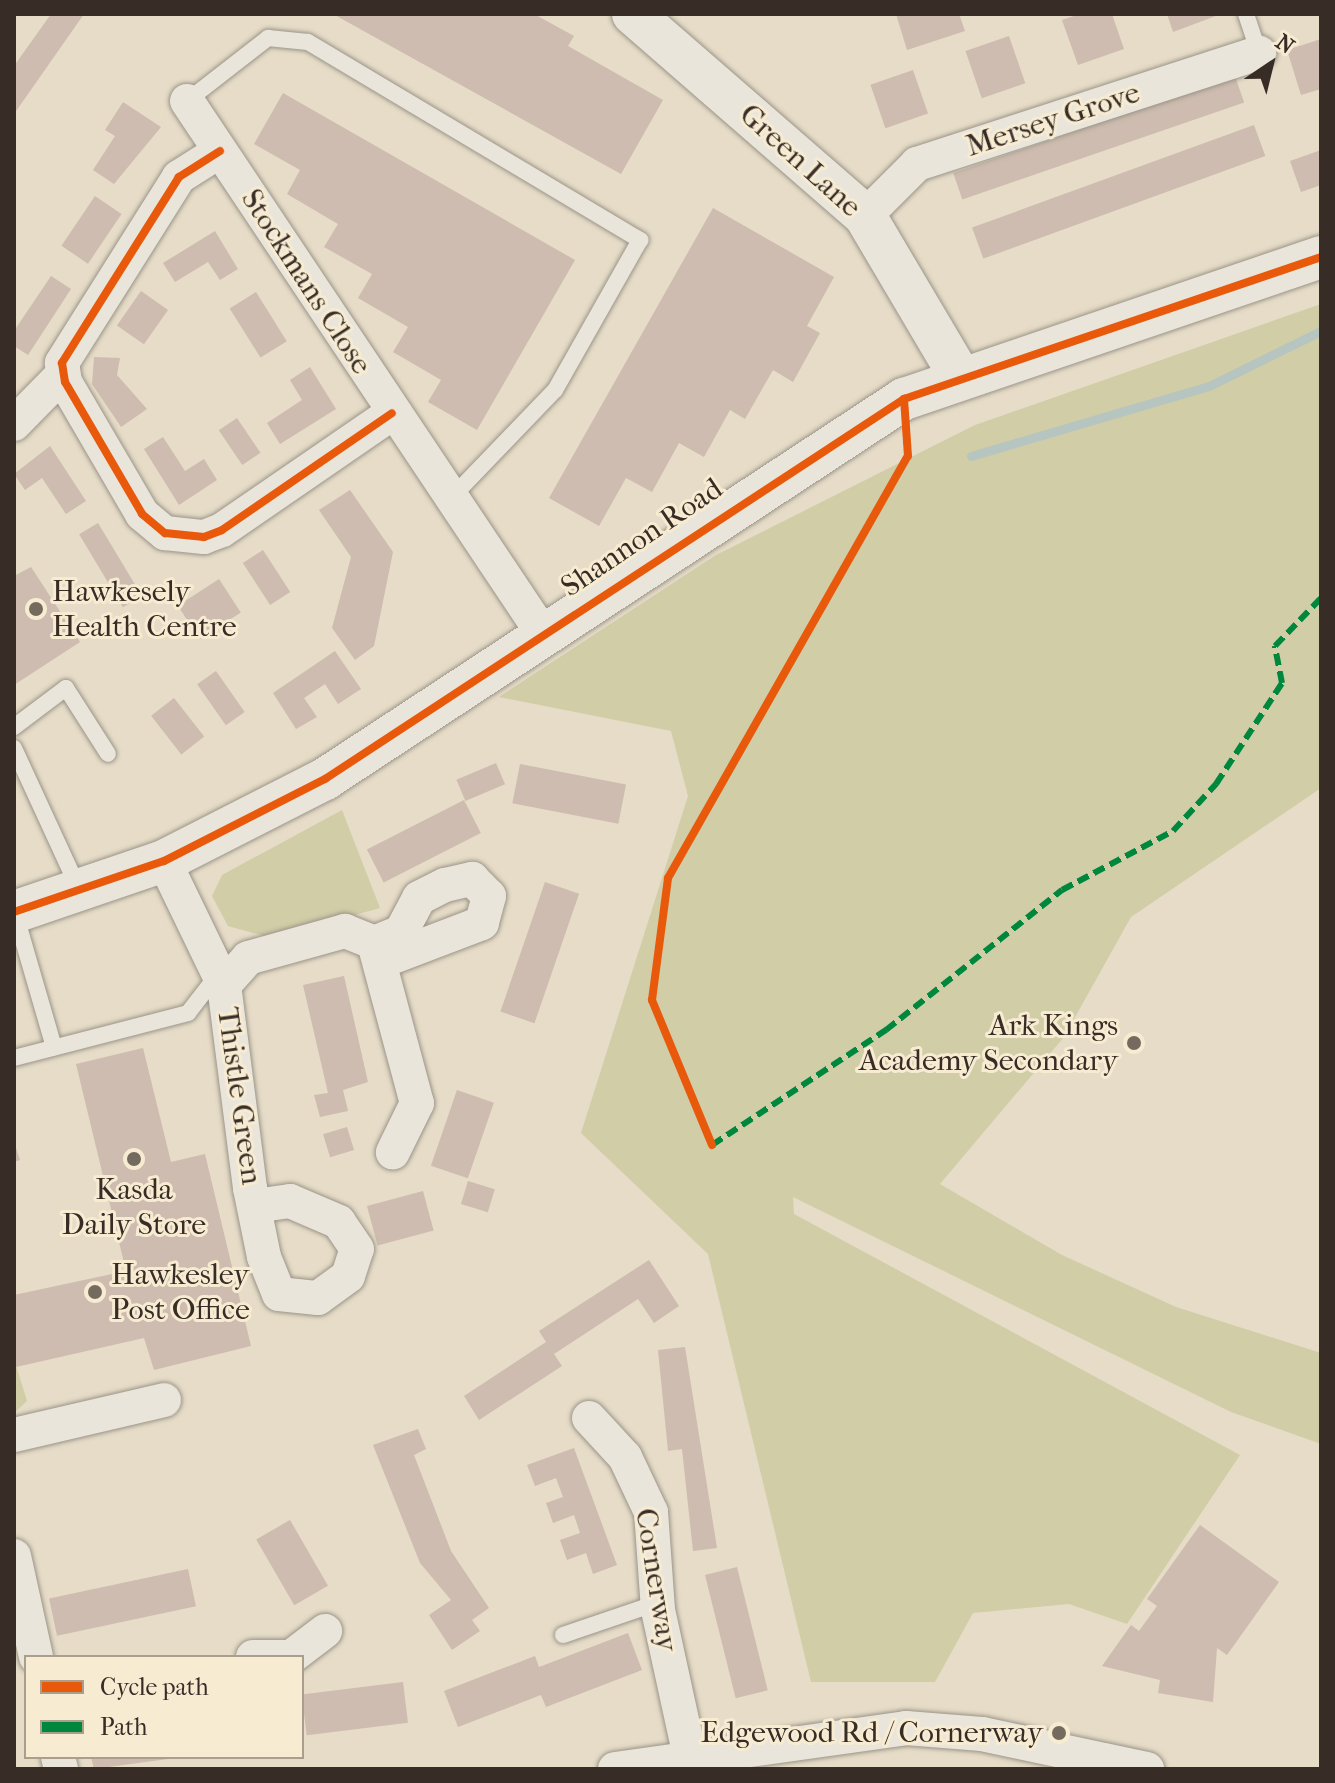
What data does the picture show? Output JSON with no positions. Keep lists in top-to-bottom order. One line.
{"streets":{"street":["Mersey Grove","Green Lane","Stockmans Close","Shannon Road","Thistle Green","Cornerway"]},"crossings":[["Mersey Grove","Green Lane"],["Green Lane","Shannon Road"],["Stockmans Close","Shannon Road"],["Shannon Road","Thistle Green"]],"places":["Hawkesely Health Centre","Ark Kings Academy Secondary","Kasda Daily Store","Hawkesley Post Office","Edgewood Rd / Cornerway"],"legend":["Cycle path","Path"],"north":"top right"}
